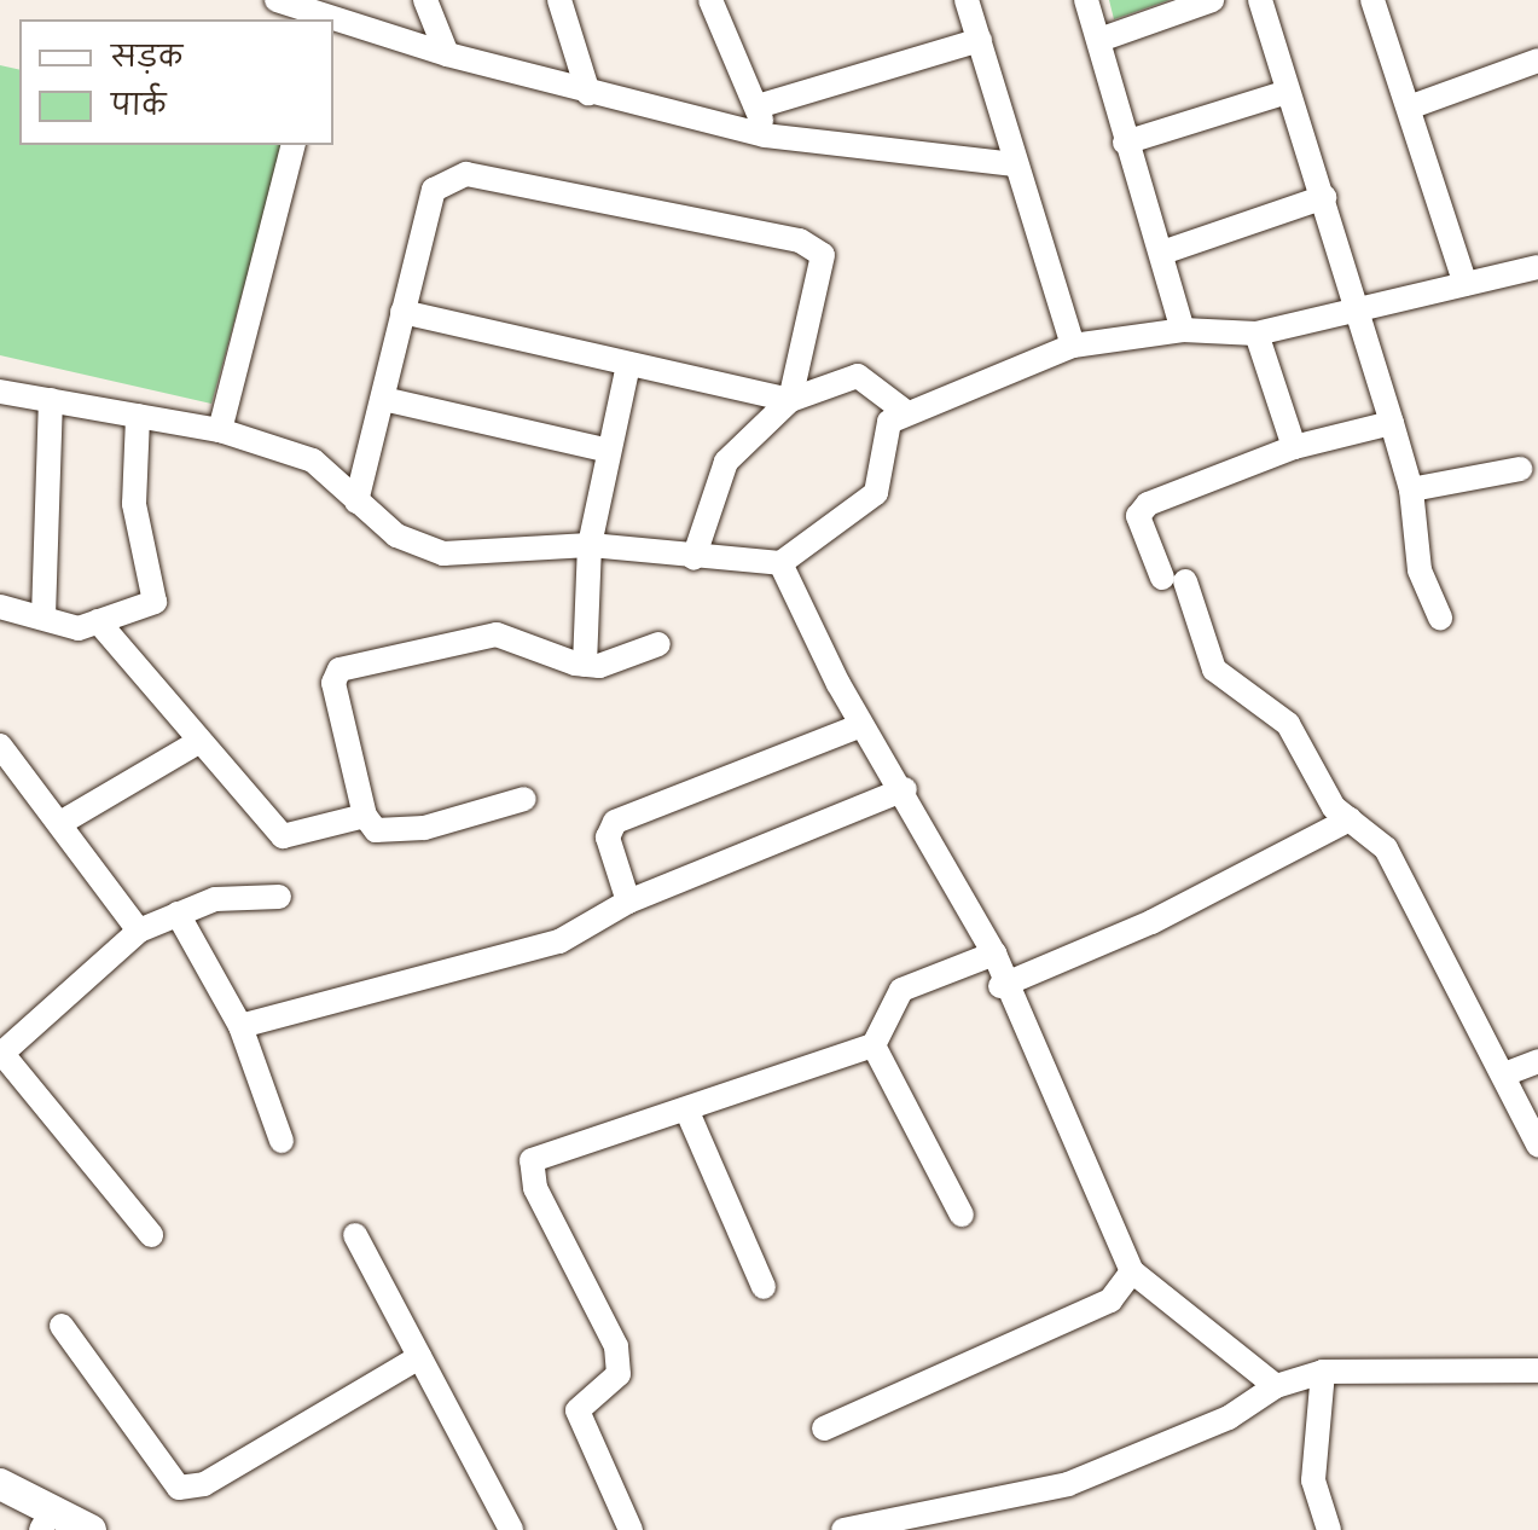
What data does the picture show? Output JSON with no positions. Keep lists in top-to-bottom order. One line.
{"legend":["सड़क","पार्क"]}
